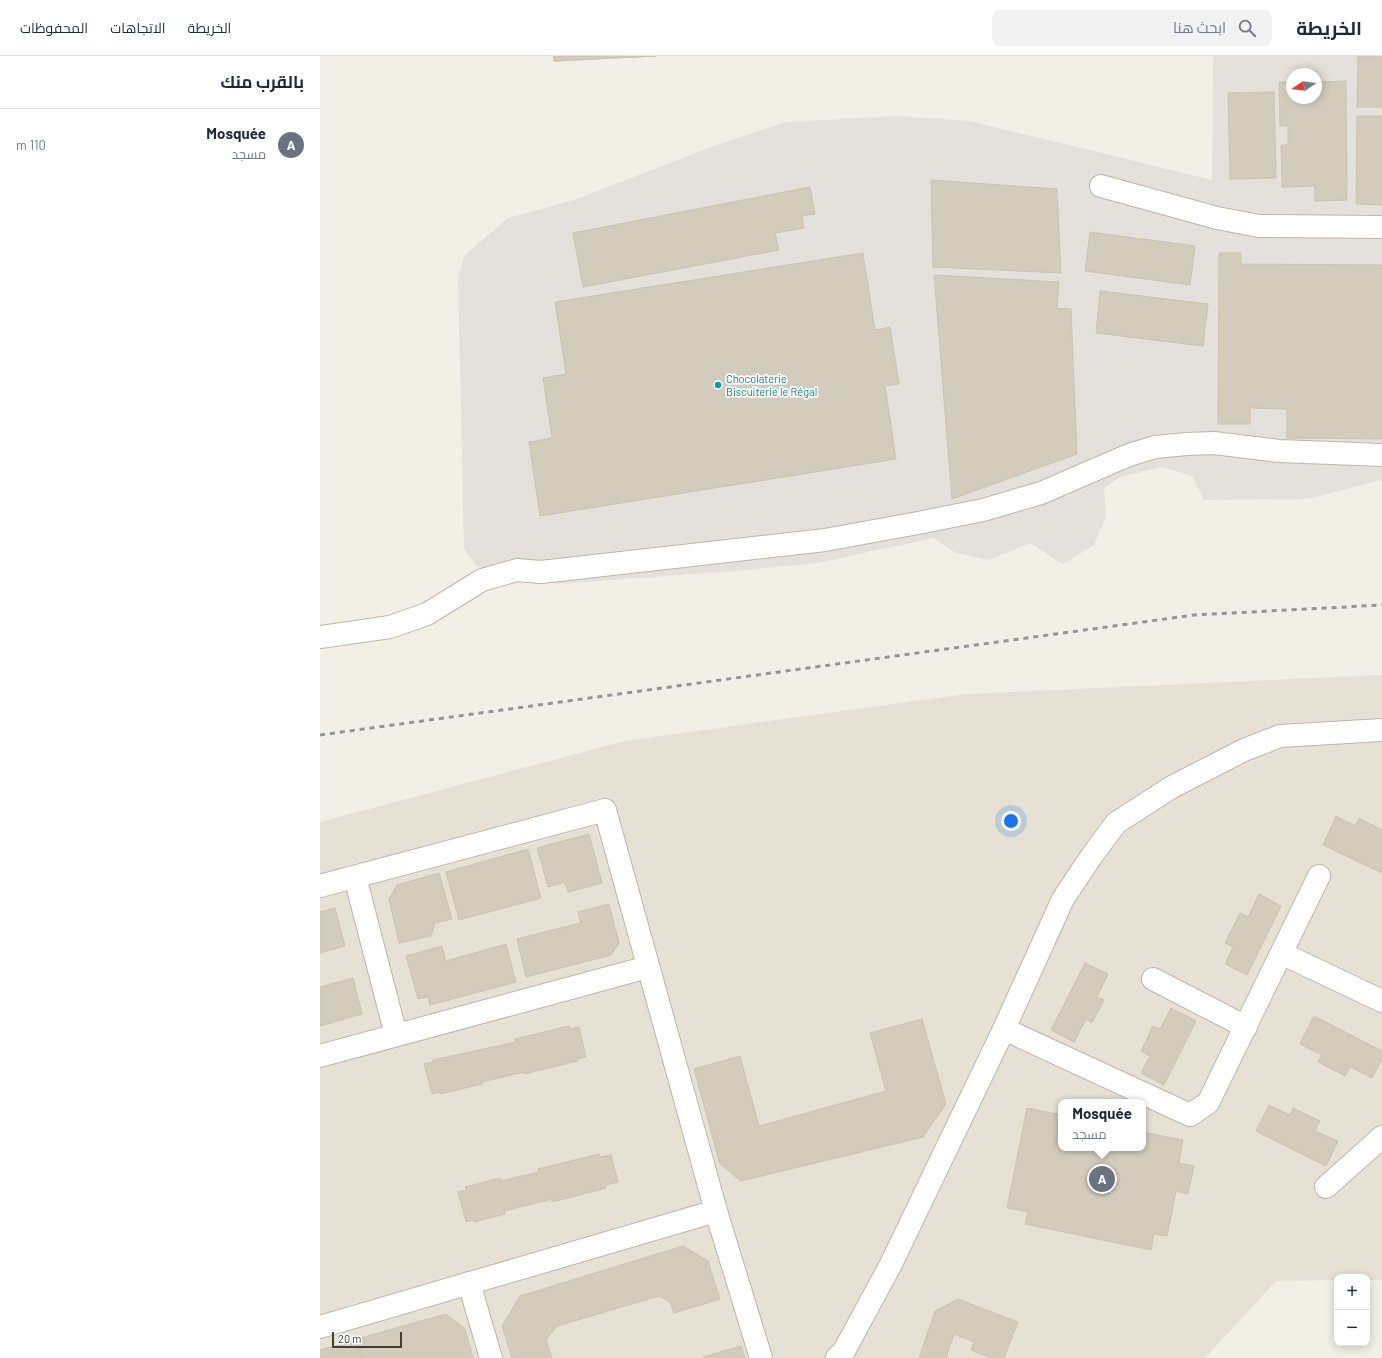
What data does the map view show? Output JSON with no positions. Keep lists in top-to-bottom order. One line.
{"places":["Chocolaterie Biscuiterie le Régal"],"scale_bar":"20 m","north":"left","page":{"header":"الخريطة","search":"ابحث هنا","nav":["الخريطة","الاتجاهات","المحفوظات"],"heading":"بالقرب منك","list":[{"mark":"A","name":"Mosquée","note":"مسجد","value":"110 m"}],"popup":["Mosquée","مسجد"],"pins":"A","map_buttons":["+","−"],"scale":"20 m"}}
